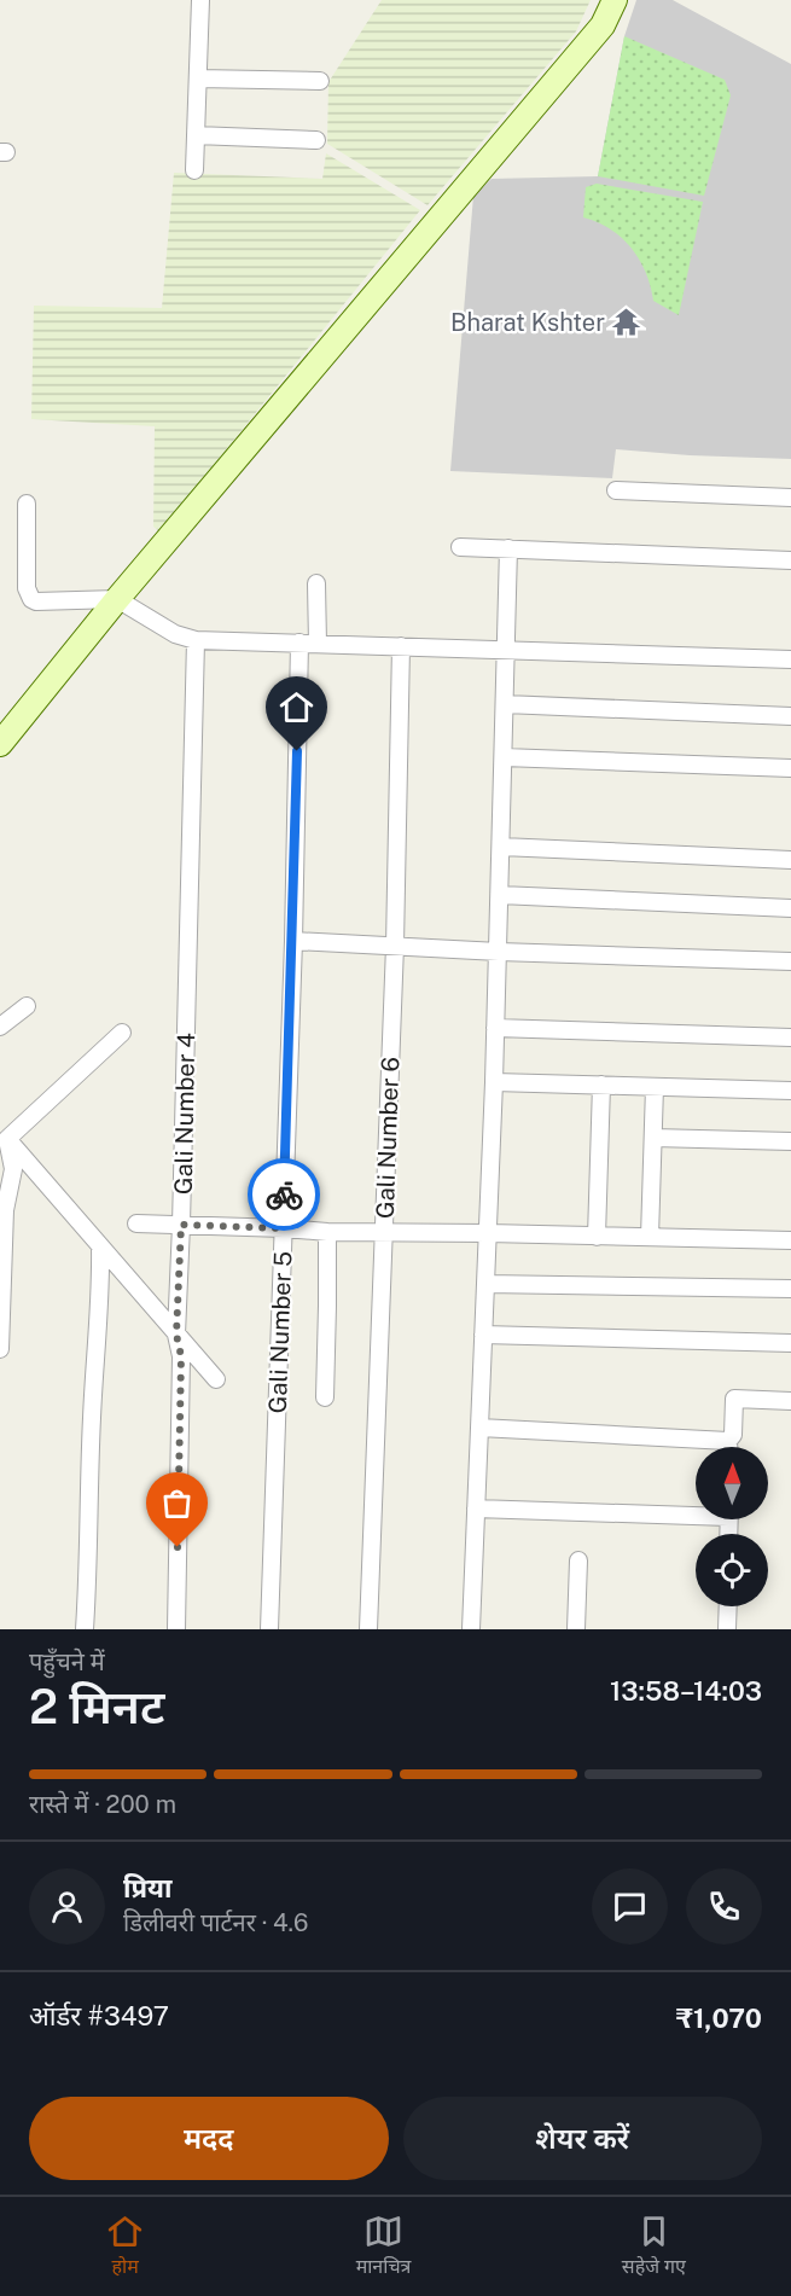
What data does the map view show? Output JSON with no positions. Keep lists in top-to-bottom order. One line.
{"streets":{"street":["Gali Number 4","Gali Number 6","Gali Number 5"]},"places":{"temple":["Bharat Kshter"]},"north":"top","page":{"heading":["2 मिनट","पहुँचने में","13:58–14:03"],"panel":["प्रिया","डिलीवरी पार्टनर · 4.6","ऑर्डर #3497","₹1,070"],"bar":"रास्ते में · 200 m","buttons":["मदद","शेयर करें"],"tabs":["होम","मानचित्र","सहेजे गए"]}}
